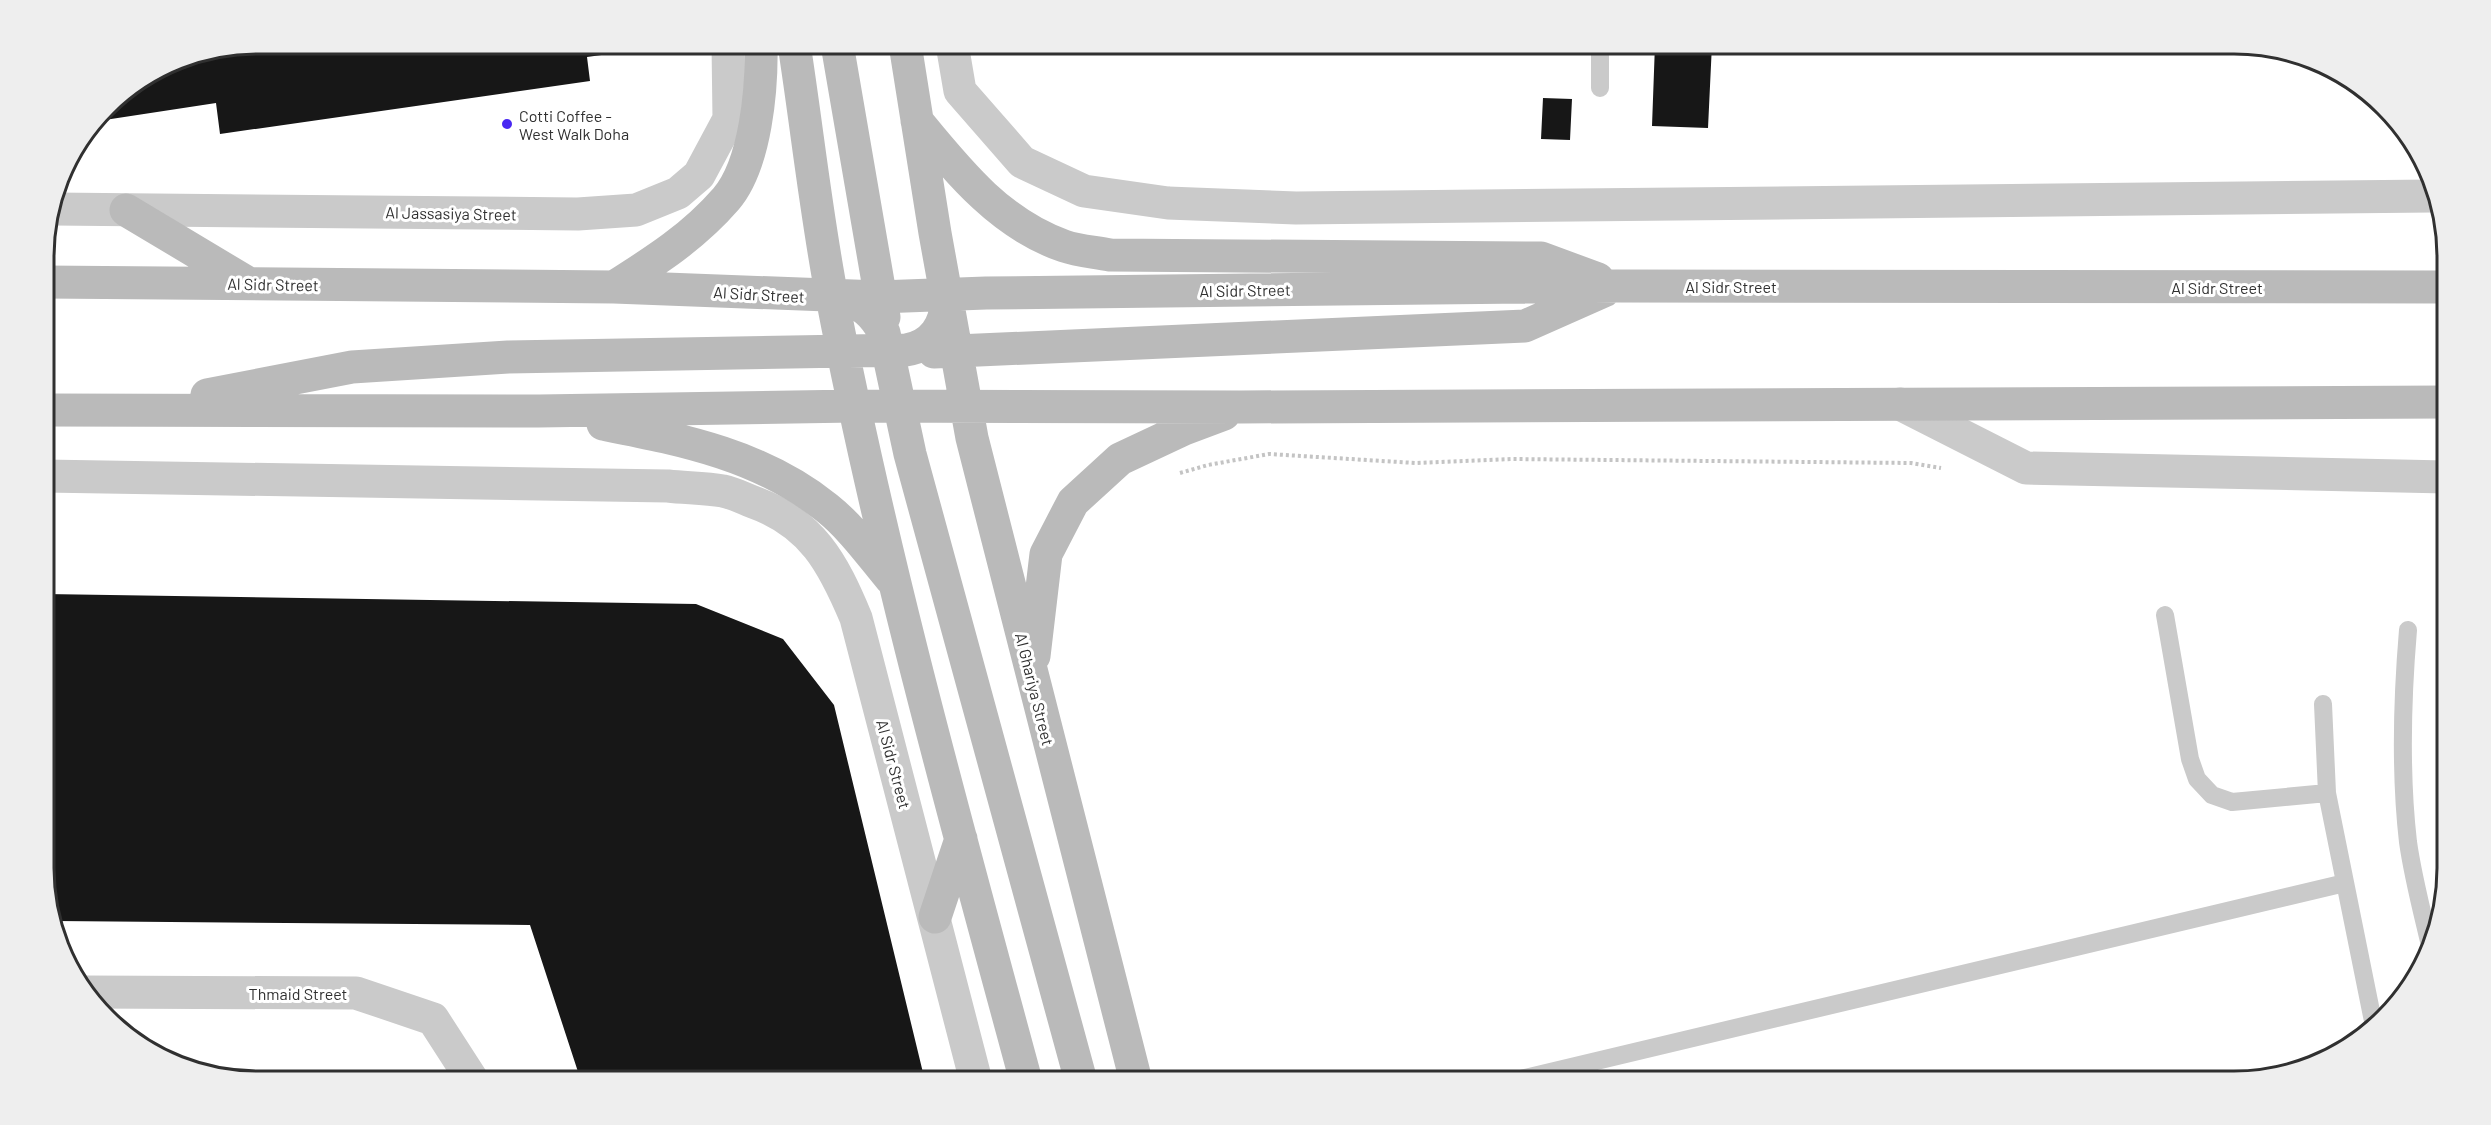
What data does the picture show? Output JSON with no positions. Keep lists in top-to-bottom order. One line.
{"streets":{"main road":["Al Sidr Street","Al Ghariya Street"],"street":["Al Jassasiya Street","Thmaid Street"]},"crossings":[["Al Sidr Street","Al Ghariya Street"]],"places":["Cotti Coffee - West Walk Doha"]}
